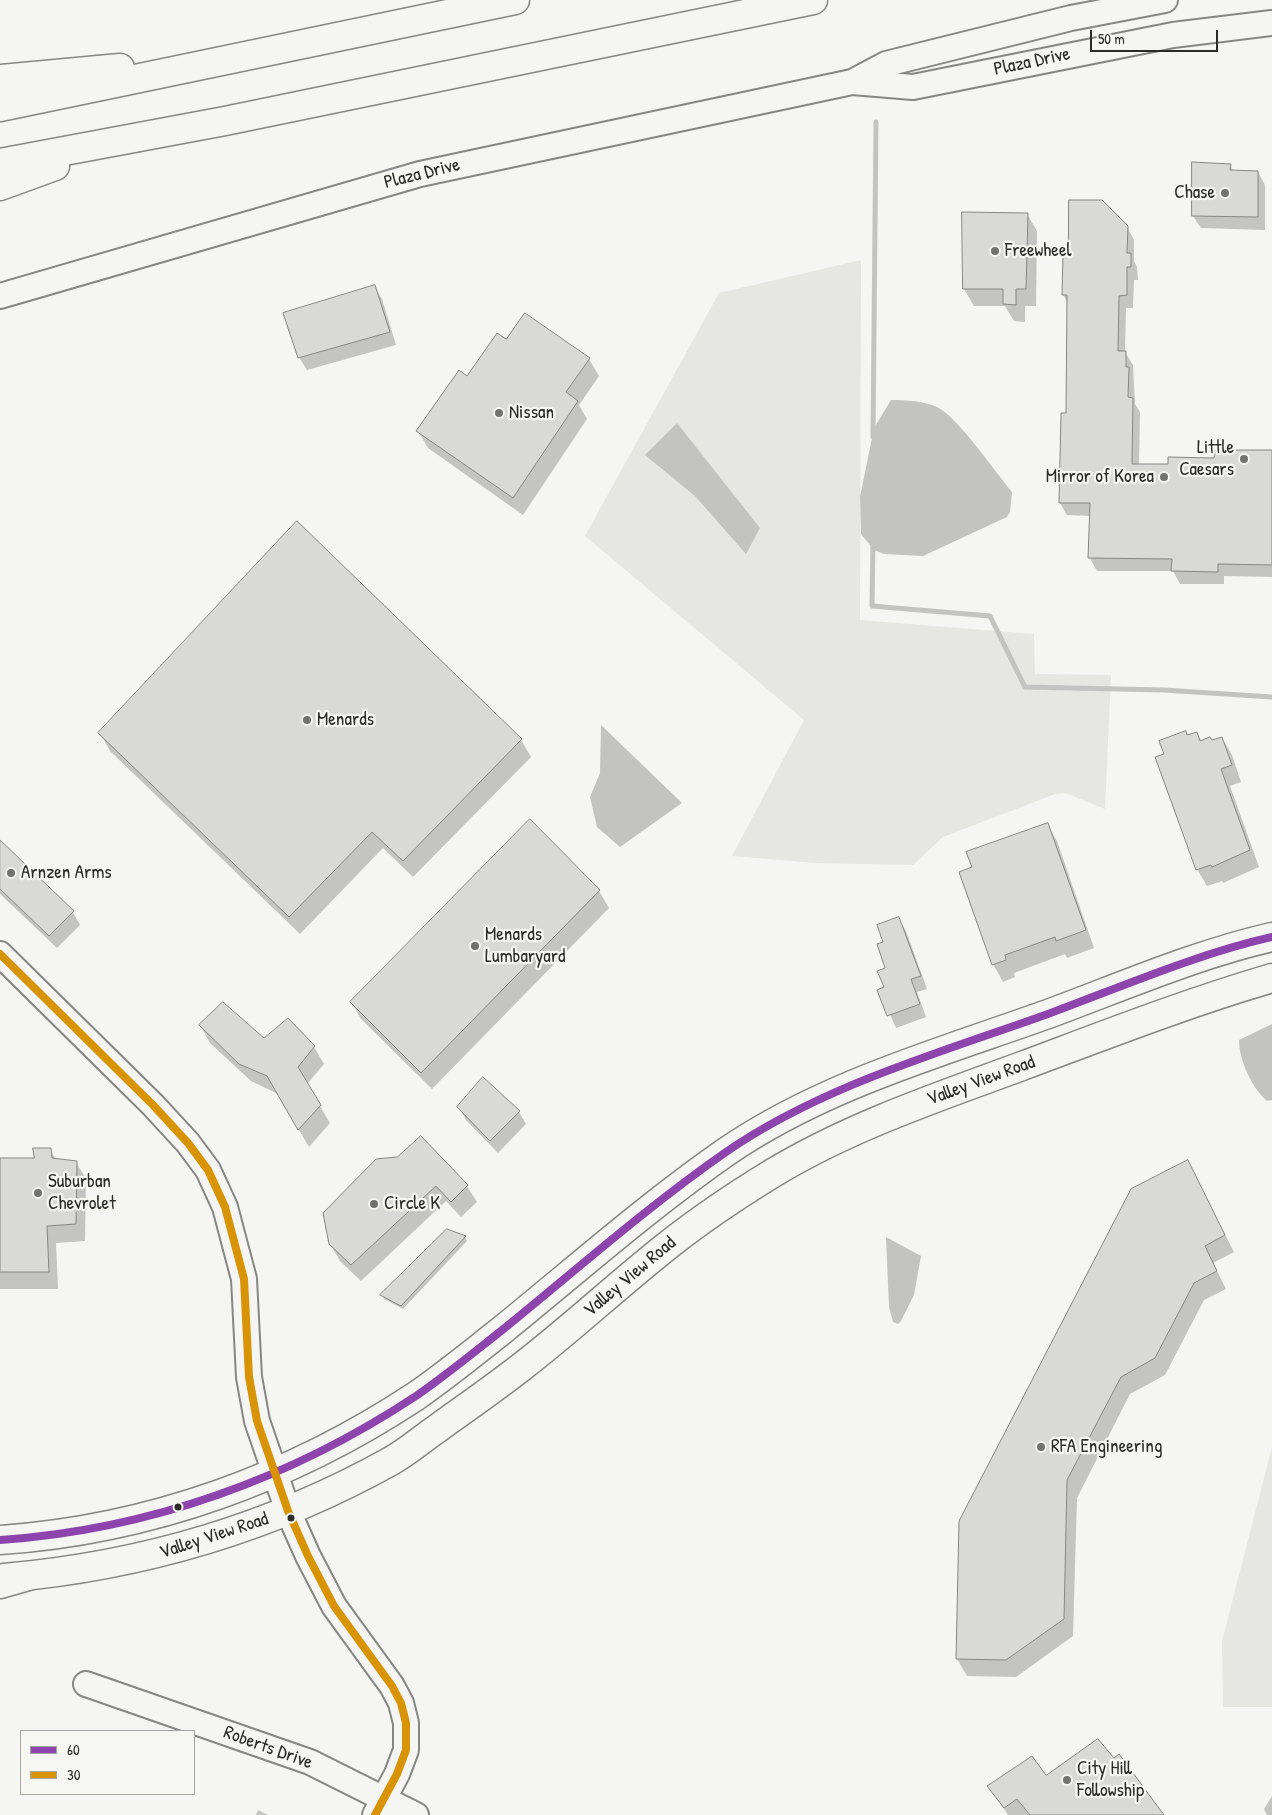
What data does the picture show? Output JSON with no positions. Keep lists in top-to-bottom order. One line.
{"streets":{"main road":["Valley View Road"],"street":["Plaza Drive","Roberts Drive"]},"places":["Chase","Freewheel","Nissan","Little Caesars","Mirror of Korea","Menards","Arnzen Arms","Menards Lumbaryard","Suburban Chevrolet","Circle K","RFA Engineering","City Hill Followship"],"lines":["transit line 60","transit line 30"],"legend":["60","30"],"scale_bar":"50 m"}
